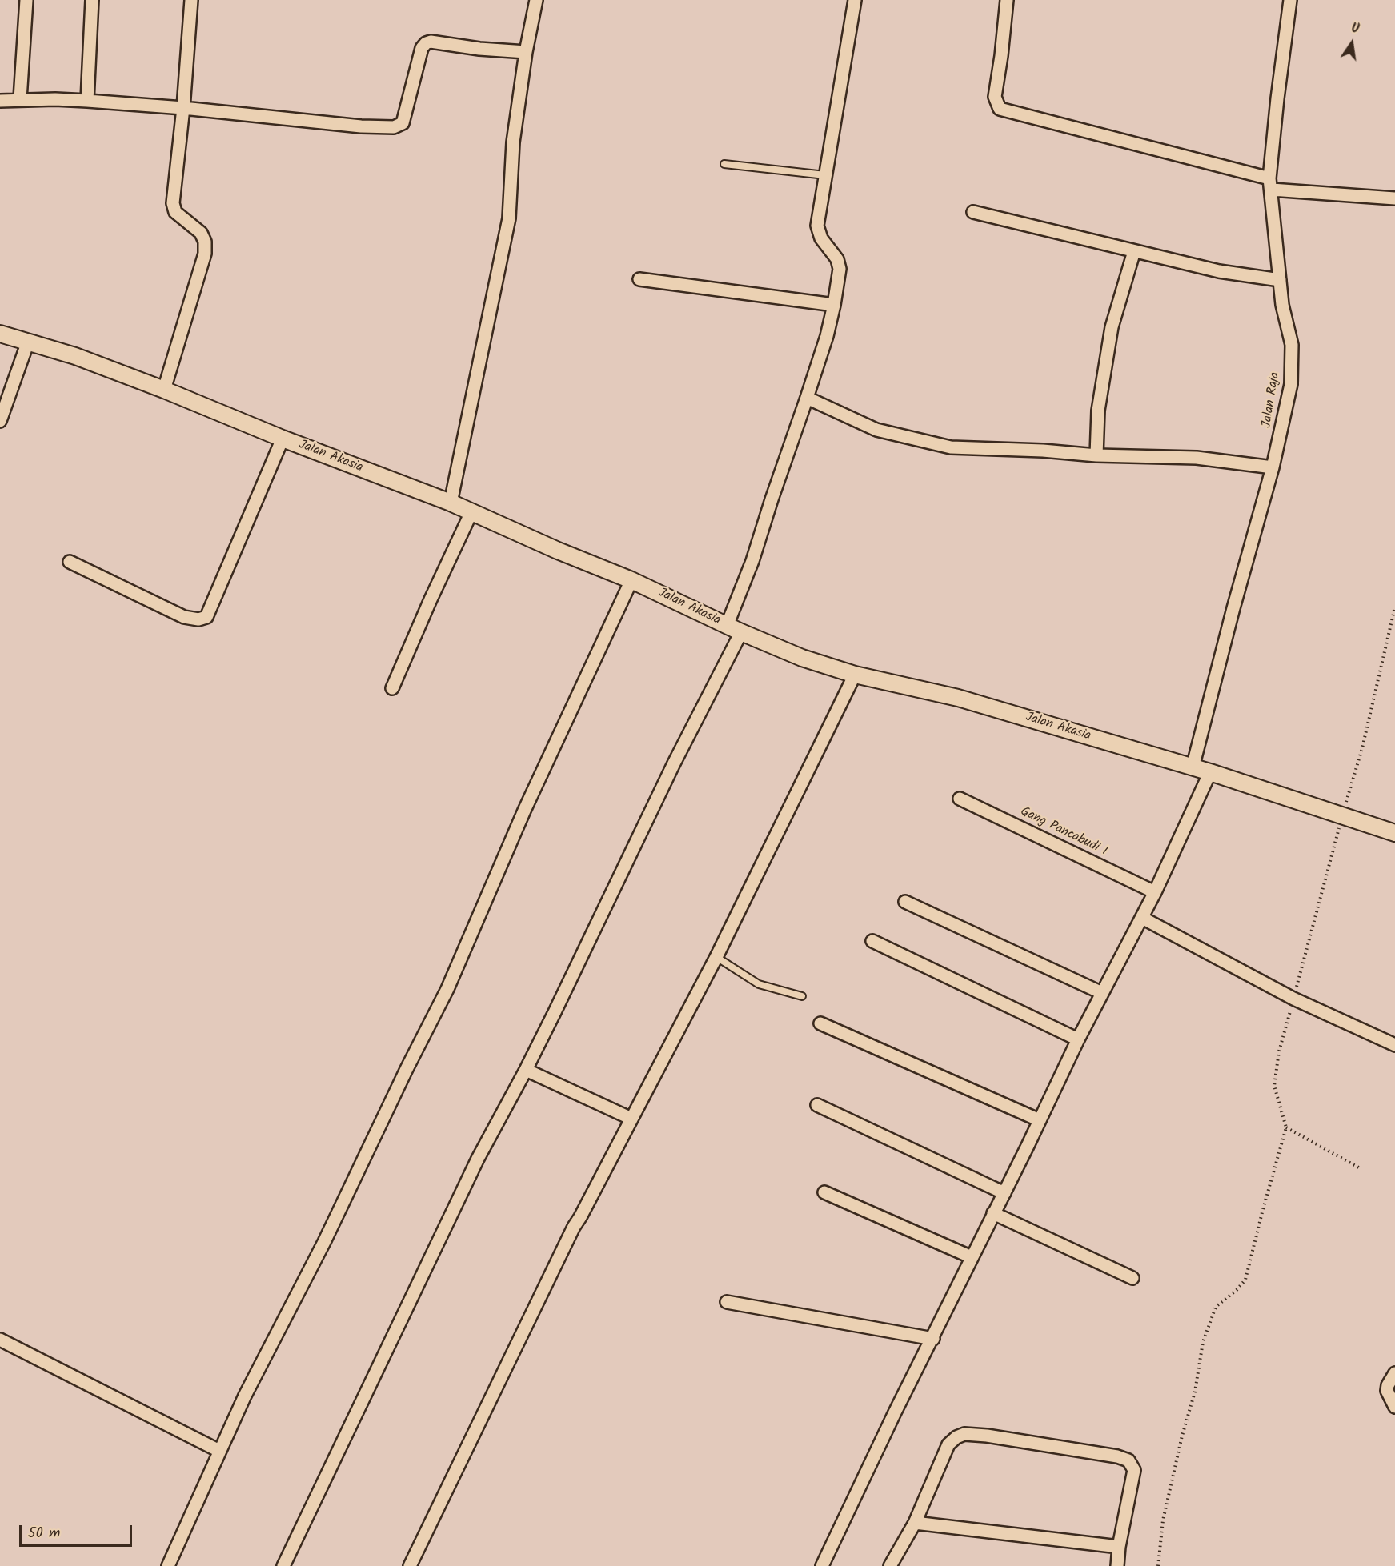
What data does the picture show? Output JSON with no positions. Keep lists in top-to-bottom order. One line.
{"streets":{"street":["Jalan Raja","Jalan Akasia","Gang Pancabudi I"]},"crossings":[["Jalan Raja","Jalan Akasia"]],"scale_bar":"50 m","north":"top"}
